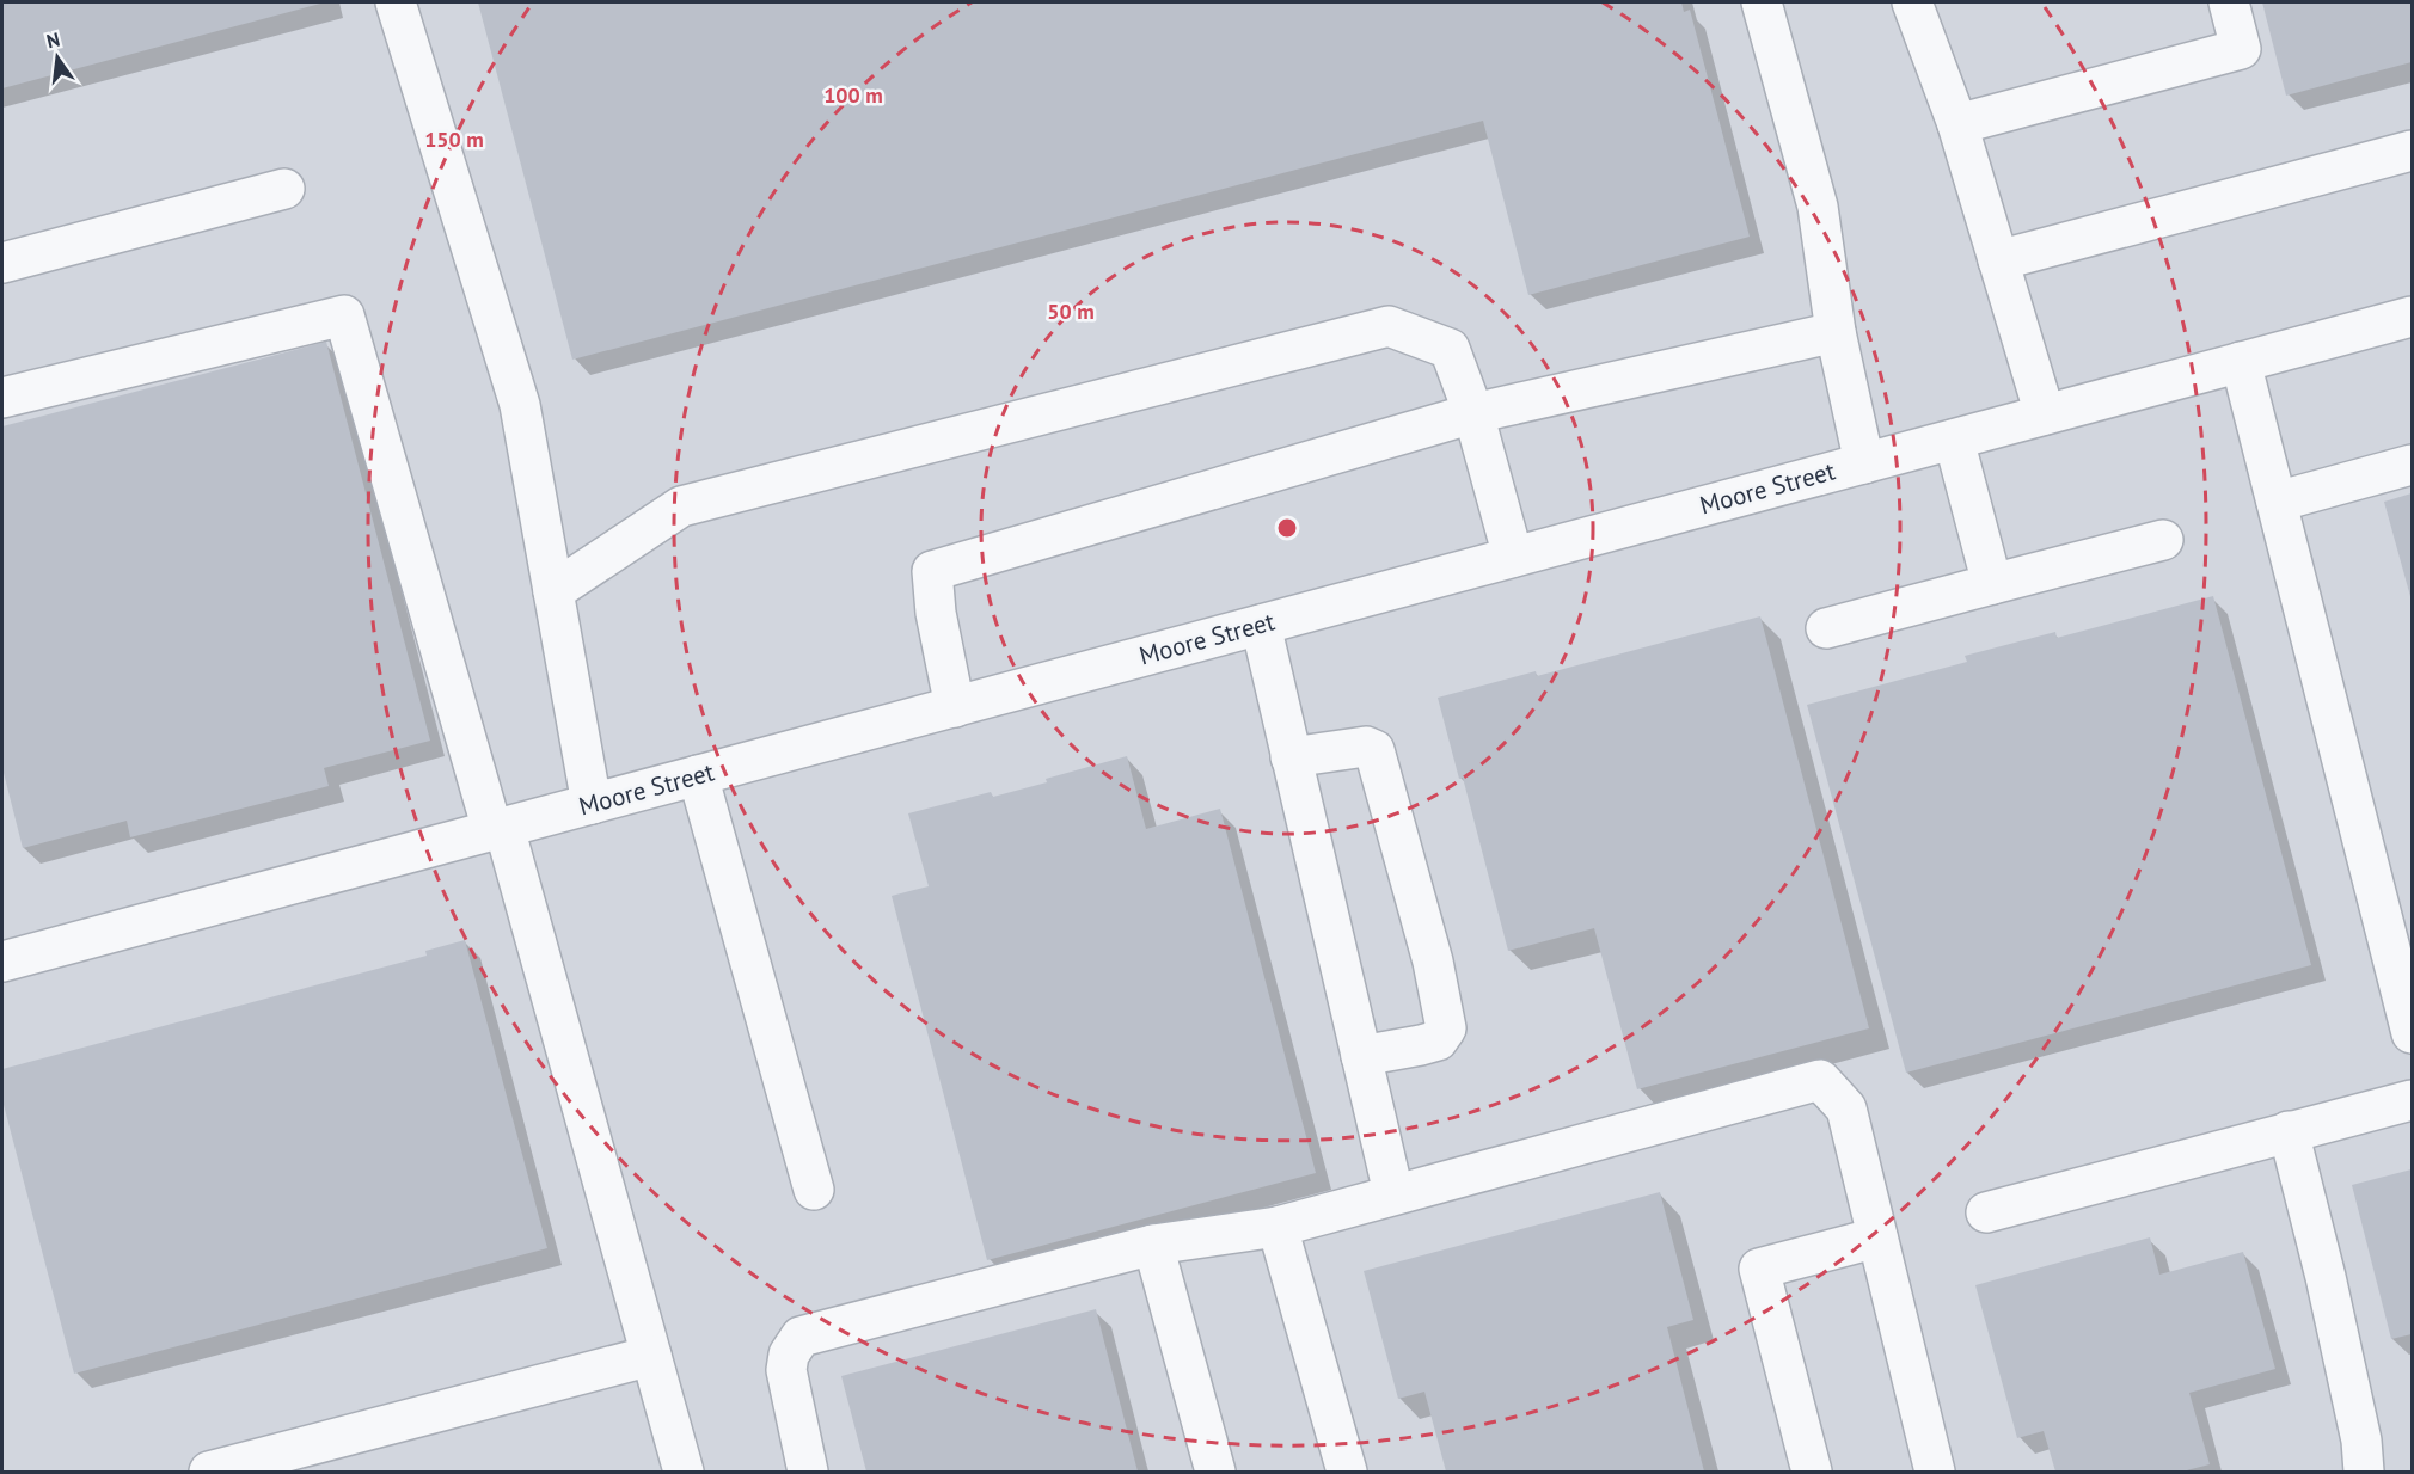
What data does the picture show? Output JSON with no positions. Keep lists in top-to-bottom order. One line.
{"streets":{"street":["Moore Street"]},"north":"top","rings":["100 m","150 m","50 m"]}
